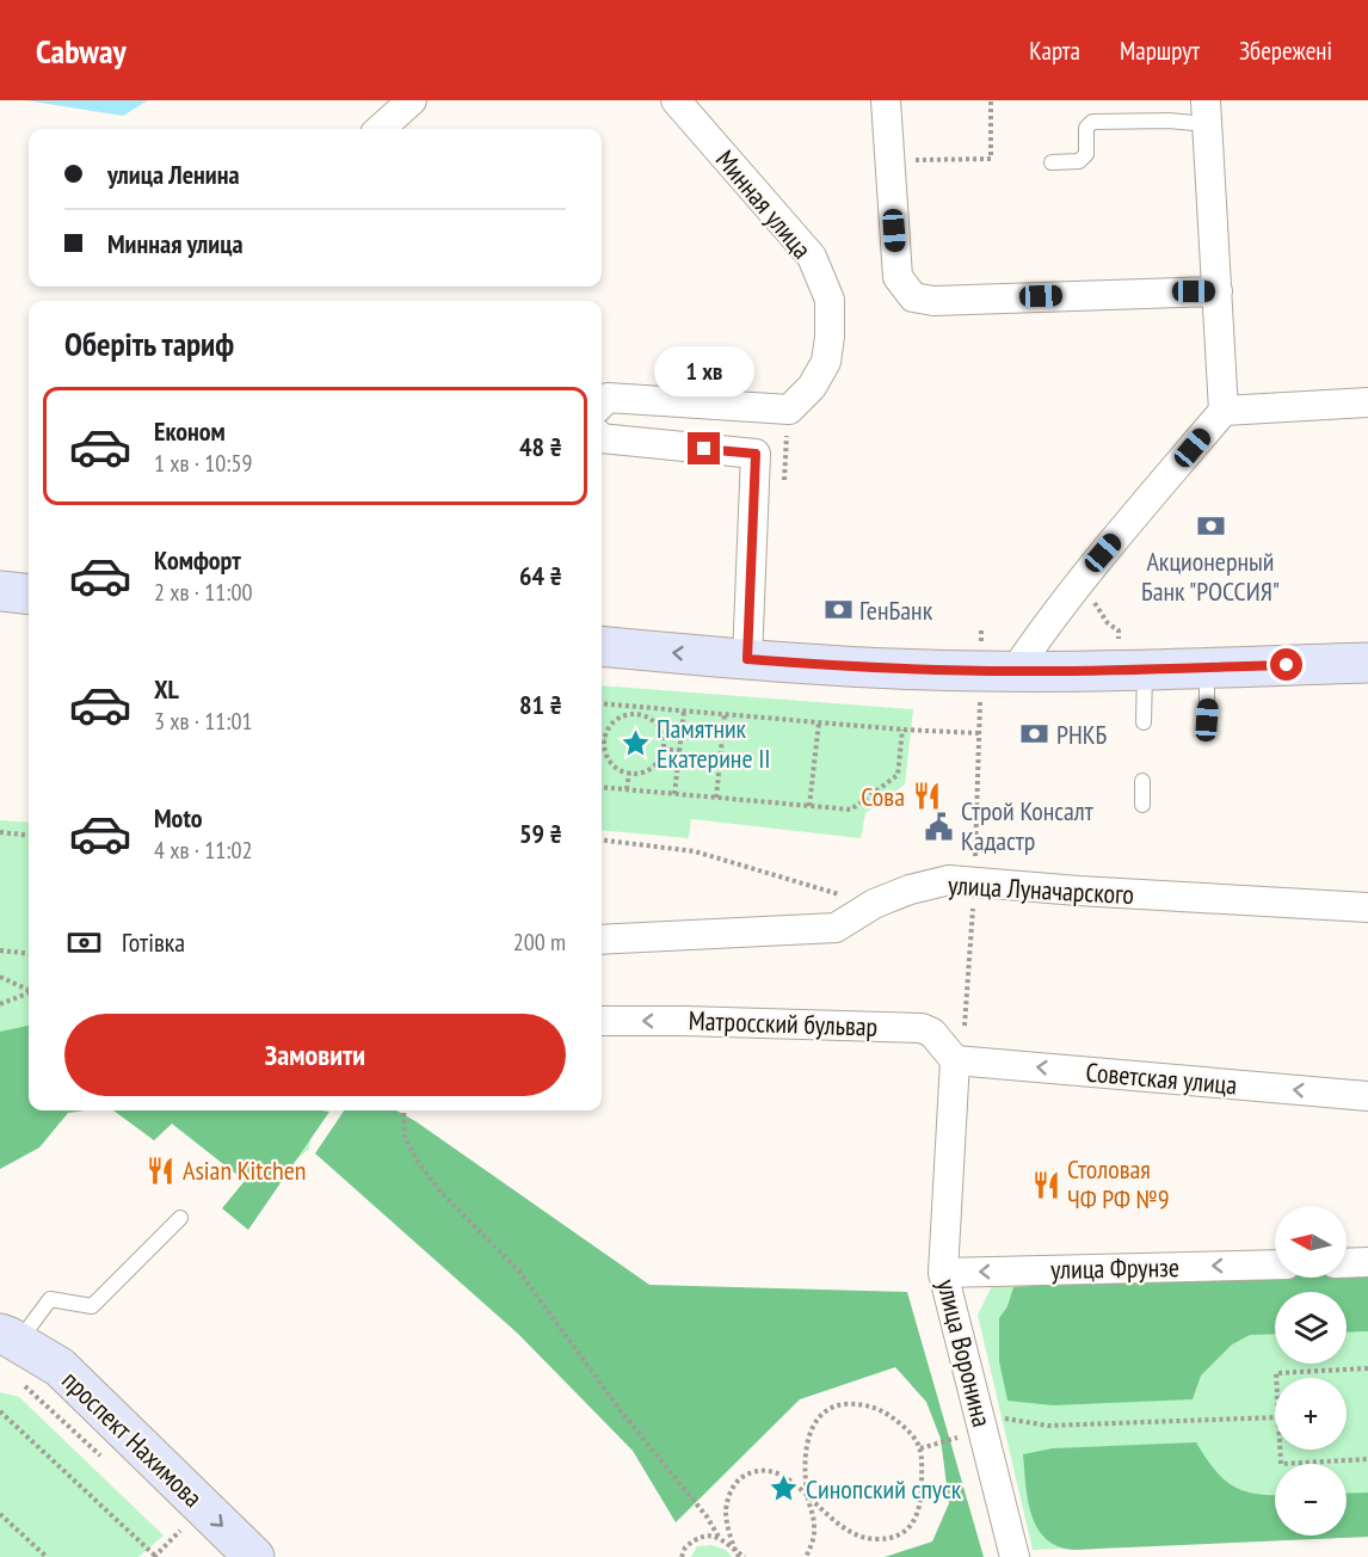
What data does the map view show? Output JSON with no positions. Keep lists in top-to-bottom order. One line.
{"streets":{"main road":["проспект Нахимова"],"street":["Минная улица","улица Луначарского","Матросский бульвар","Советская улица","улица Фрунзе","улица Воронина"]},"crossings":[["Матросский бульвар","Советская улица"],["Матросский бульвар","улица Воронина"],["Советская улица","улица Воронина"],["улица Фрунзе","улица Воронина"]],"one_way":["Матросский бульвар","Советская улица","улица Фрунзе","проспект Нахимова"],"places":{"bank":["Акционерный Банк \"РОССИЯ\"","ГенБанк","РНКБ"],"place":["Памятник Екатерине II","Синопский спуск"],"restaurant":["Сова","Asian Kitchen","Столовая ЧФ РФ №9"],"public building":["Строй Консалт Кадастр"]},"north":"left","page":{"header":"Cabway","nav":["Карта","Маршрут","Збережені"],"banner":["улица Ленина","Минная улица"],"heading":"Оберіть тариф","bubble":"1 хв","list":[{"name":"Економ","note":"1 хв · 10:59","value":"48 ₴"},{"name":"Комфорт","note":"2 хв · 11:00","value":"64 ₴"},{"name":"XL","note":"3 хв · 11:01","value":"81 ₴"},{"name":"Moto","note":"4 хв · 11:02","value":"59 ₴"}],"pay":["Готівка","200 m"],"buttons":"Замовити","map_buttons":["+","−"]}}
